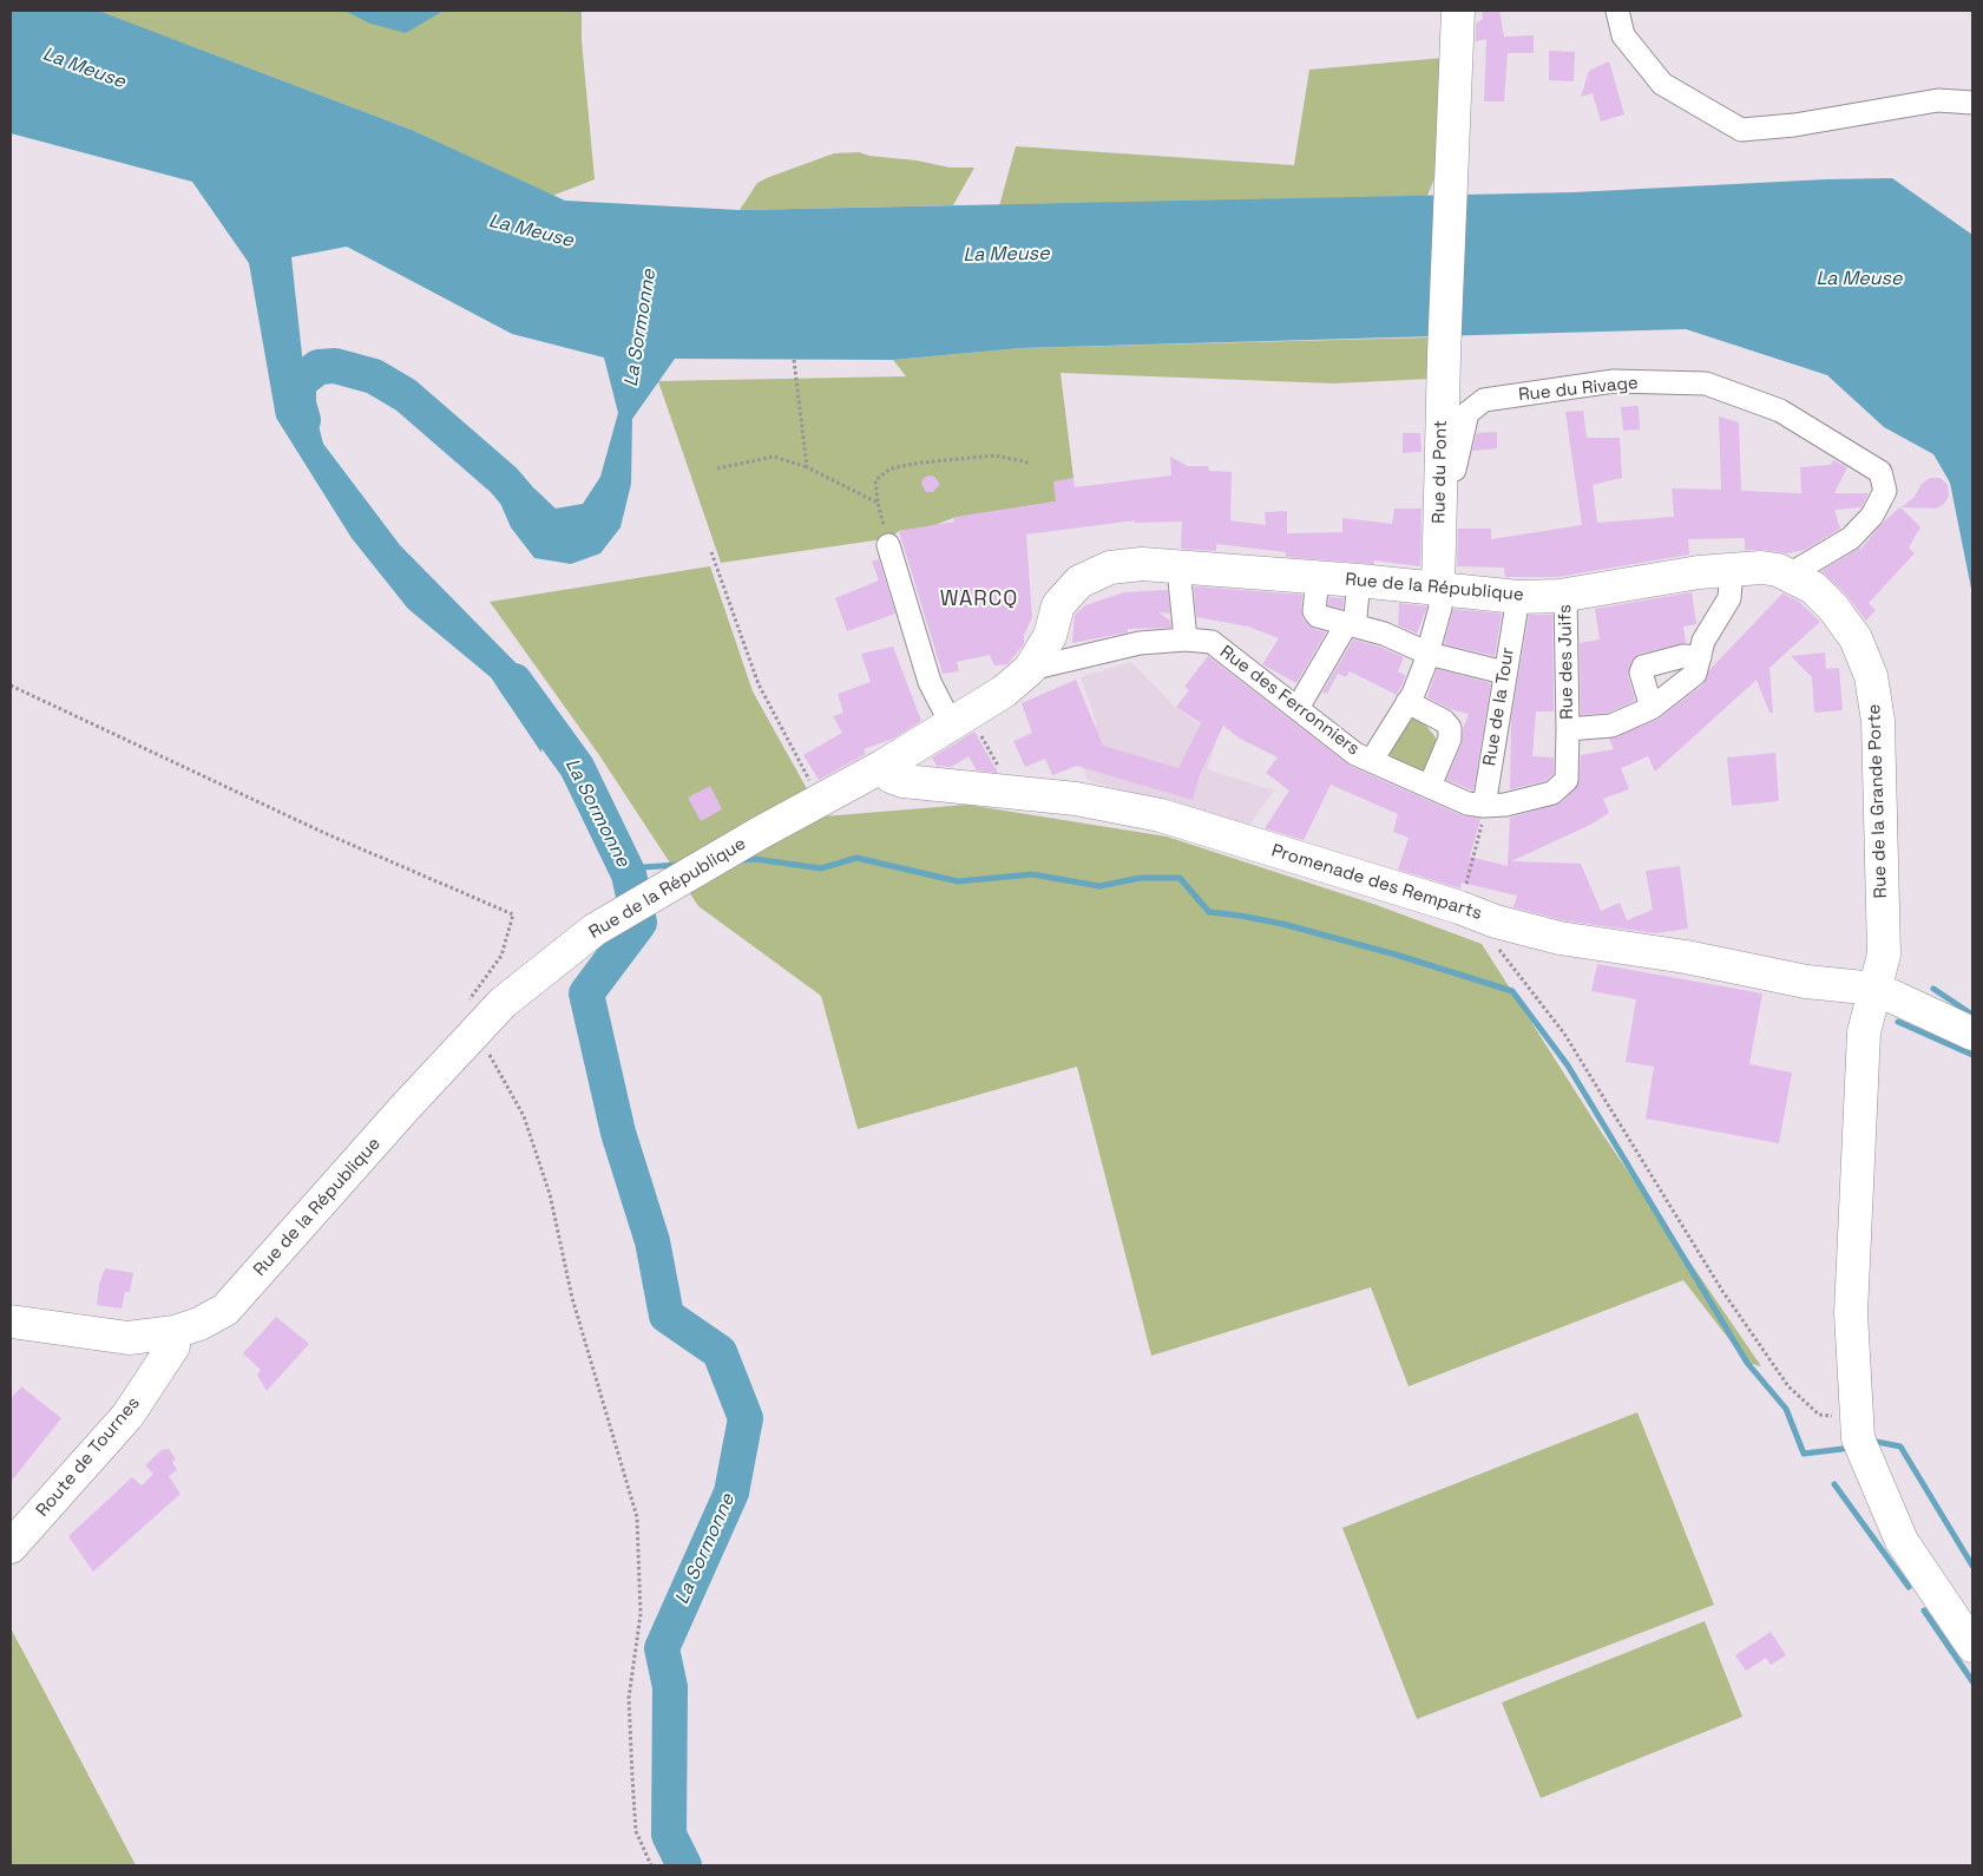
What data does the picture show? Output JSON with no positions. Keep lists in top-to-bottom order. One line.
{"streets":{"main road":["Rue du Pont","Rue de la République","Rue de la Grande Porte","Promenade des Remparts","Route de Tournes"],"street":["Rue du Rivage","Rue des Juifs","Rue des Ferronniers","Rue de la Tour"]},"crossings":[["Rue du Rivage","Rue du Pont"],["Rue du Rivage","Rue de la République"],["Rue du Rivage","Rue de la Grande Porte"],["Rue du Pont","Rue de la République"],["Rue de la République","Rue des Juifs"],["Rue de la République","Rue des Ferronniers"],["Rue de la République","Rue de la Tour"],["Rue de la République","Rue de la Grande Porte"],["Rue de la République","Promenade des Remparts"],["Rue de la République","Route de Tournes"],["Rue des Juifs","Rue des Ferronniers"],["Rue des Juifs","Rue de la Tour"],["Rue des Ferronniers","Rue de la Tour"],["Rue de la Grande Porte","Promenade des Remparts"]],"districts":["WARCQ"],"water":["La Meuse","La Sormonne"]}
